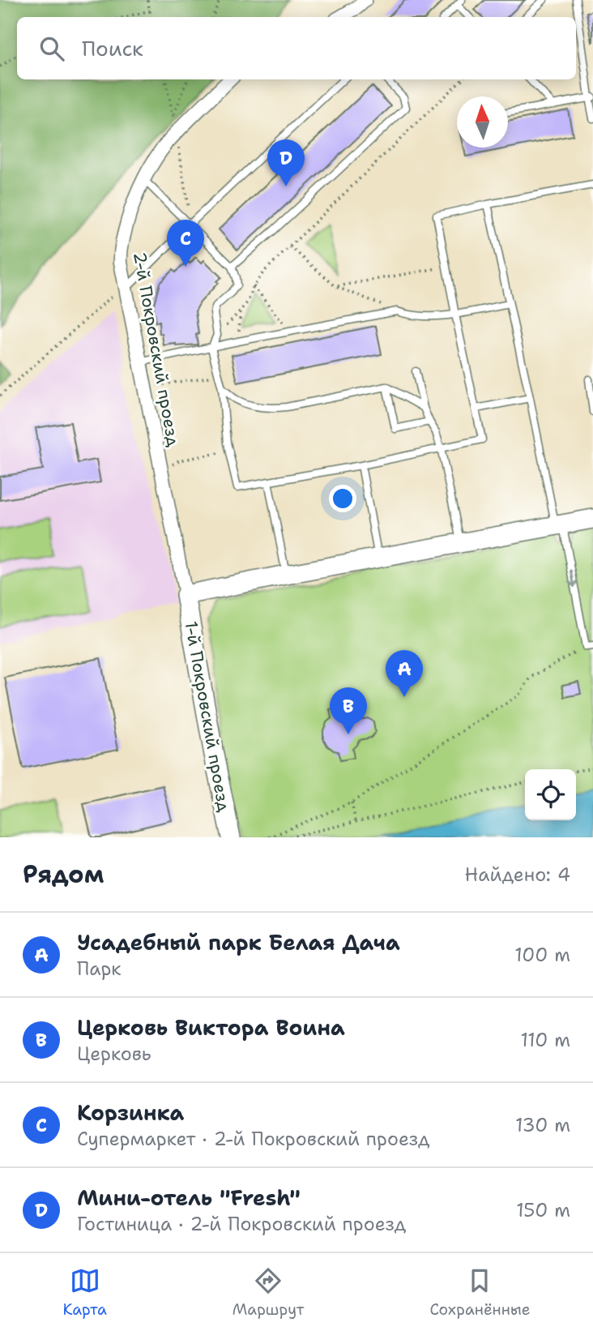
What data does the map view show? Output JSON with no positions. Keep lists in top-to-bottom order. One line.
{"streets":{"street":["2-й Покровский проезд","1-й Покровский проезд"]},"crossings":[["2-й Покровский проезд","1-й Покровский проезд"]],"north":"top","page":{"search":"Поиск","pins":["D","C","A","B"],"heading":["Рядом","Найдено: 4"],"list":[{"mark":"A","name":"Усадебный парк Белая Дача","note":"Парк","value":"100 m"},{"mark":"B","name":"Церковь Виктора Воина","note":"Церковь","value":"110 m"},{"mark":"C","name":"Корзинка","note":"Супермаркет · 2-й Покровский проезд","value":"130 m"},{"mark":"D","name":"Мини-отель \"Fresh\"","note":"Гостиница · 2-й Покровский проезд","value":"150 m"}],"nav":["Карта","Маршрут","Сохранённые"]}}
